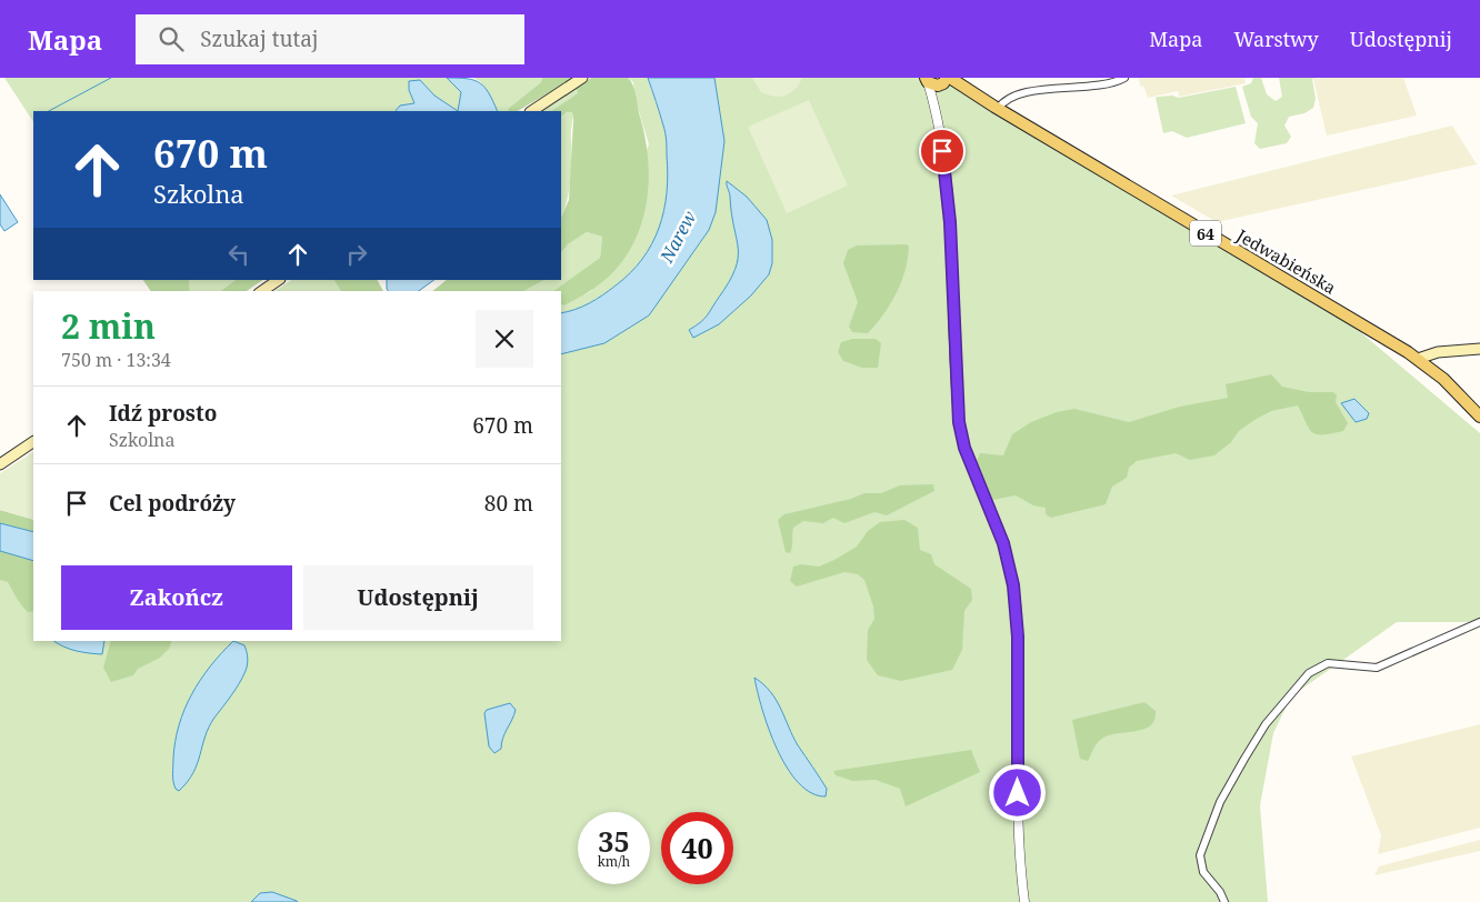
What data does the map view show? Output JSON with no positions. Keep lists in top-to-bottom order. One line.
{"streets":{"main road":["64","Jedwabieńska"]},"crossings":[["64","Jedwabieńska"]],"water":["Narew"],"page":{"header":"Mapa","search":"Szukaj tutaj","nav":["Mapa","Warstwy","Udostępnij"],"turn":["670 m","Szkolna"],"heading":["2 min","750 m · 13:34"],"list":[{"name":"Idź prosto","note":"Szkolna","value":"670 m"},{"name":"Cel podróży","value":"80 m"}],"buttons":["Zakończ","Udostępnij"],"speed":"35 km/h","limit":"40"}}
